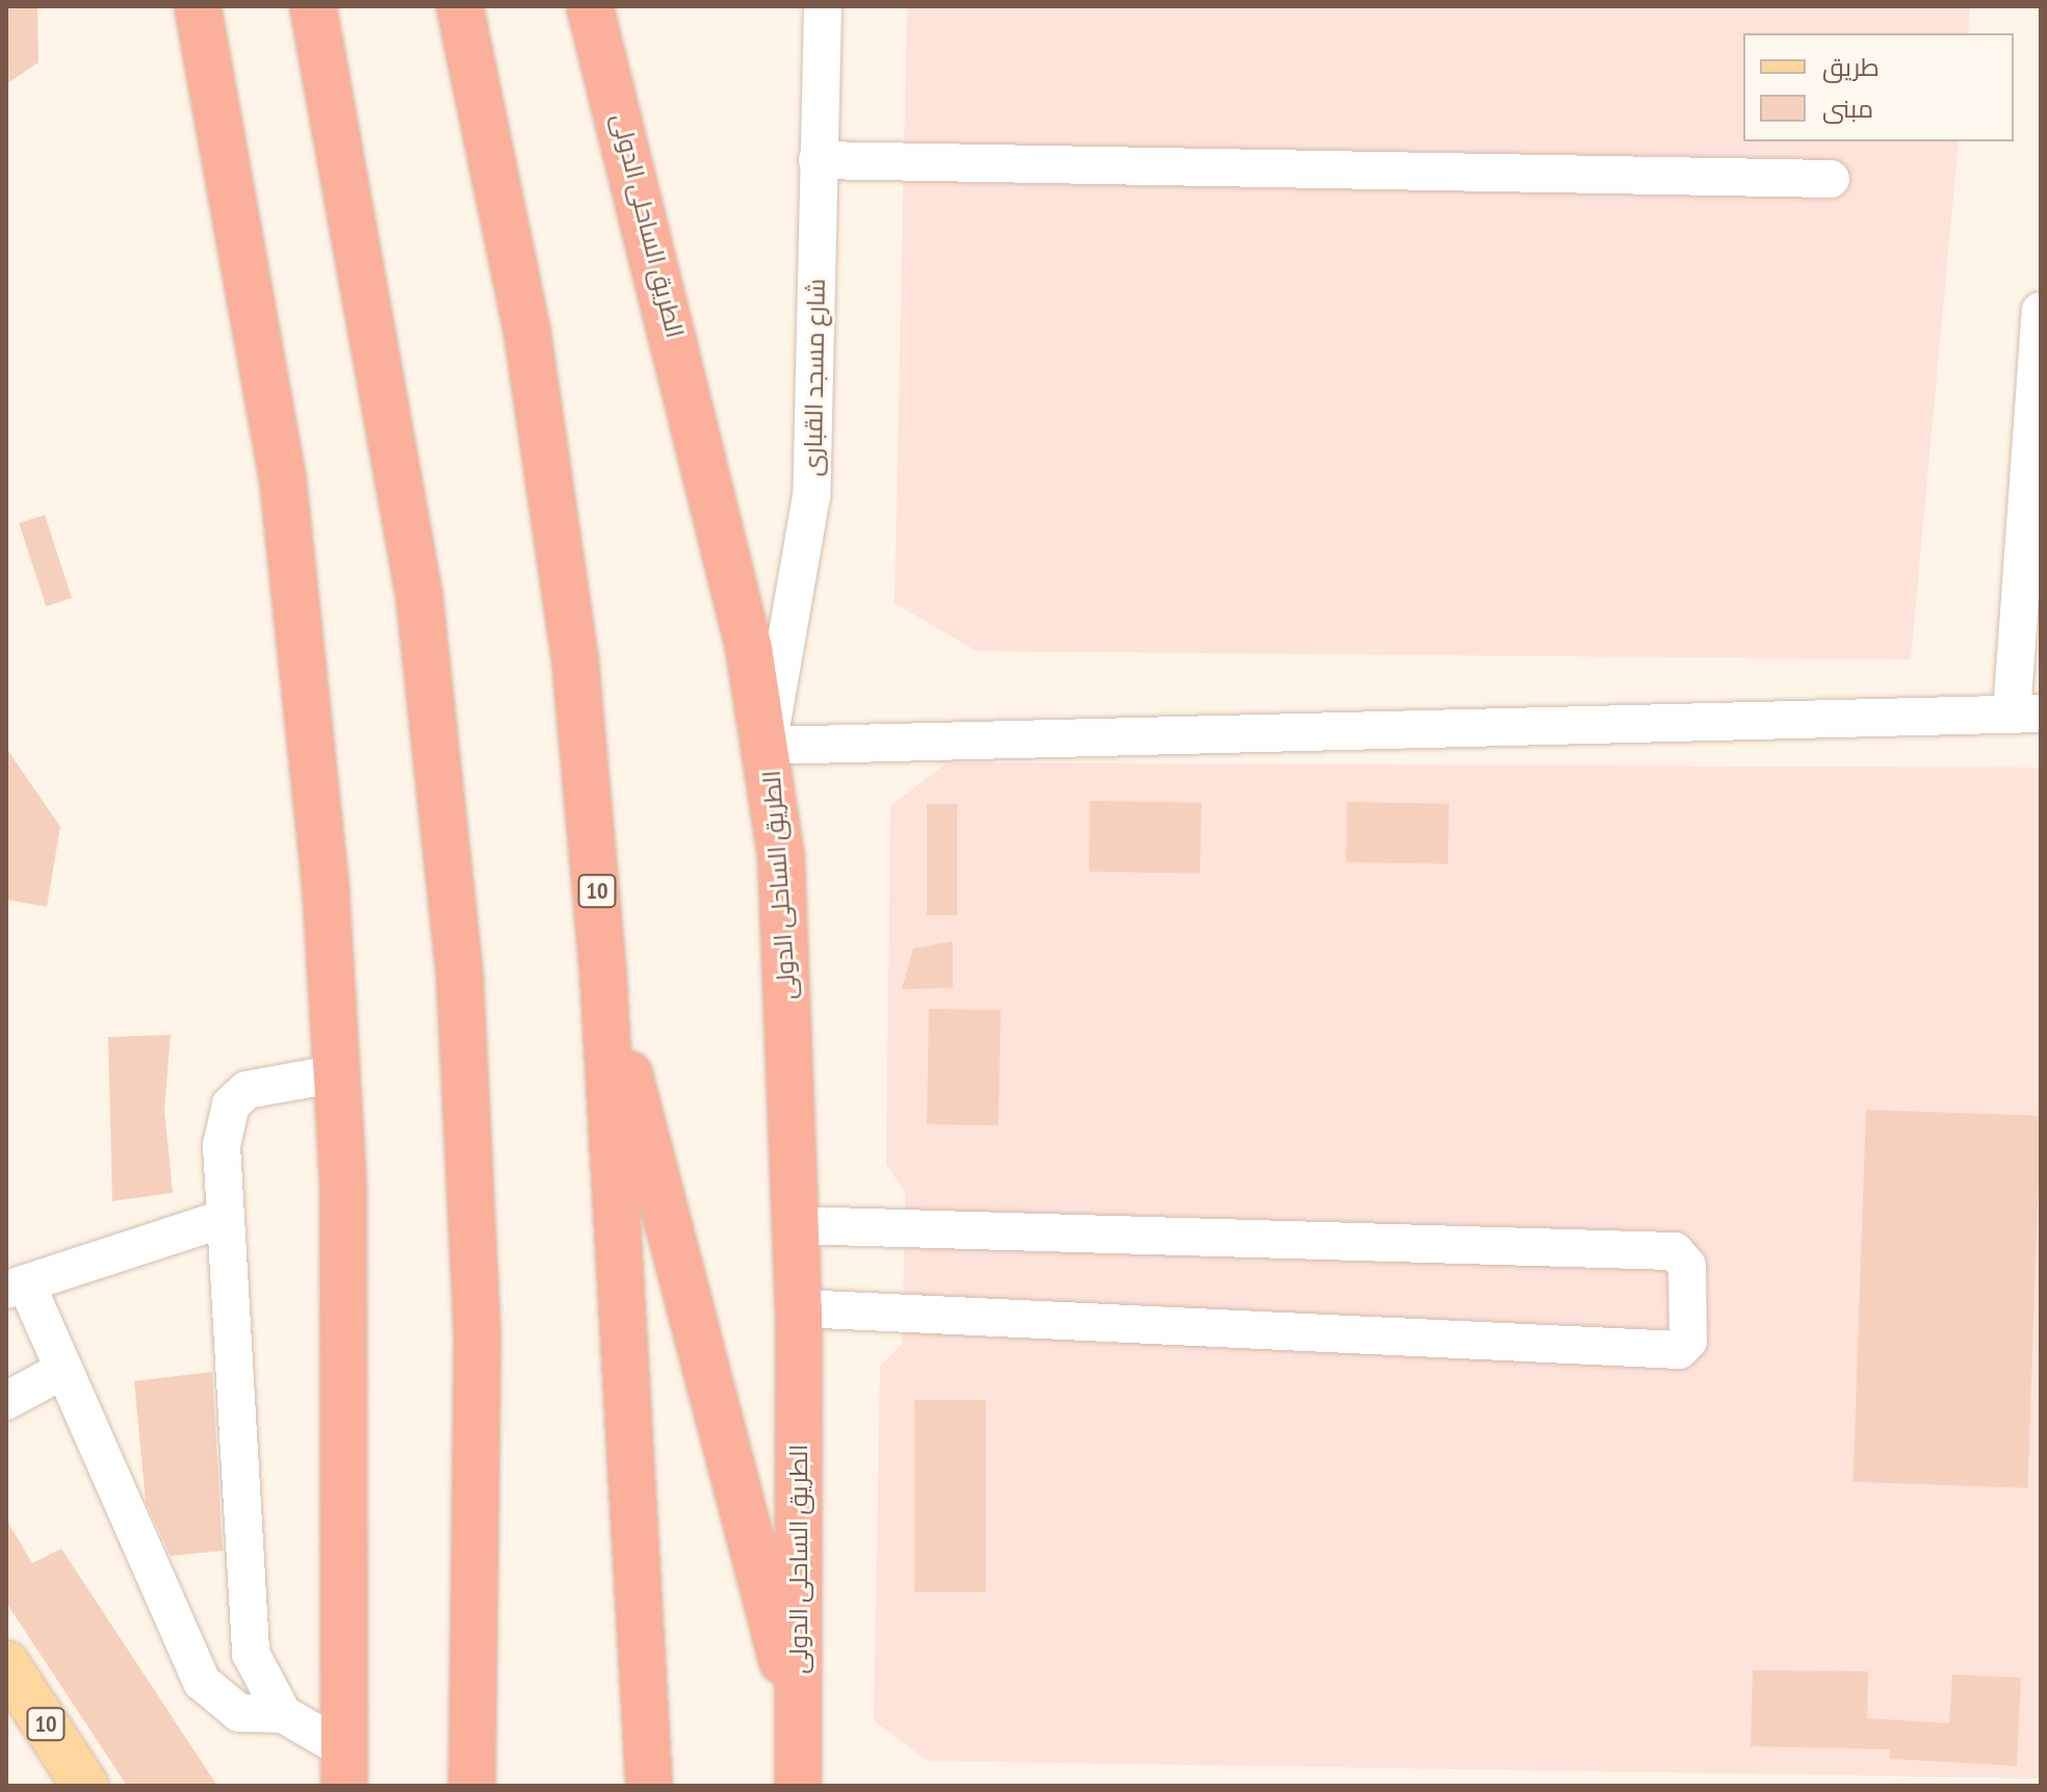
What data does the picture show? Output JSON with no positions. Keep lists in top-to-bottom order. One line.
{"streets":{"highway":["الطريق الساحلى الدولى","10"],"street":["شارع مسجد القبارى"]},"crossings":[["الطريق الساحلى الدولى","شارع مسجد القبارى"]],"legend":["طريق","مبنى"]}
